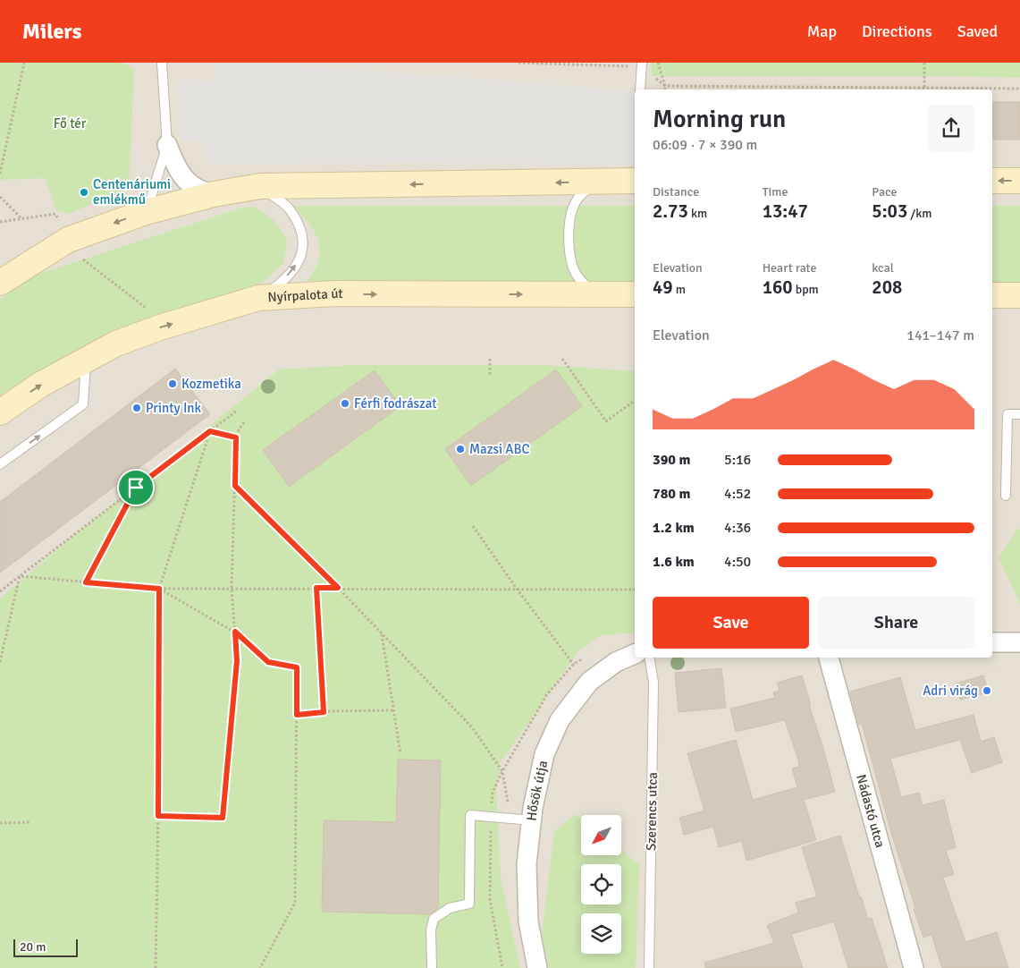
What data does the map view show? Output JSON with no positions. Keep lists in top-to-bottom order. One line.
{"streets":{"main road":["Nyírpalota út"],"street":["Hősök útja","Nádastó utca"],"lane":["Szerencs utca"]},"parks":["Fő tér"],"places":["Centenáriumi emlékmű","Kozmetika","Férfi fodrászat","Printy Ink","Mazsi ABC","Adri virág"],"scale_bar":"20 m","north":"bottom left","page":{"header":"Milers","nav":["Map","Directions","Saved"],"heading":["Morning run","06:09 · 7 × 390 m"],"stats":[["Distance","2.73 km"],["Time","13:47"],["Pace","5:03 /km"],["Elevation","49 m"],["Heart rate","160 bpm"],["kcal","208"]],"chart":["Elevation","141–147 m"],"list":[{"name":"390 m","note":"5:16"},{"name":"780 m","note":"4:52"},{"name":"1.2 km","note":"4:36"},{"name":"1.6 km","note":"4:50"}],"buttons":["Save","Share"],"scale":"20 m"}}
